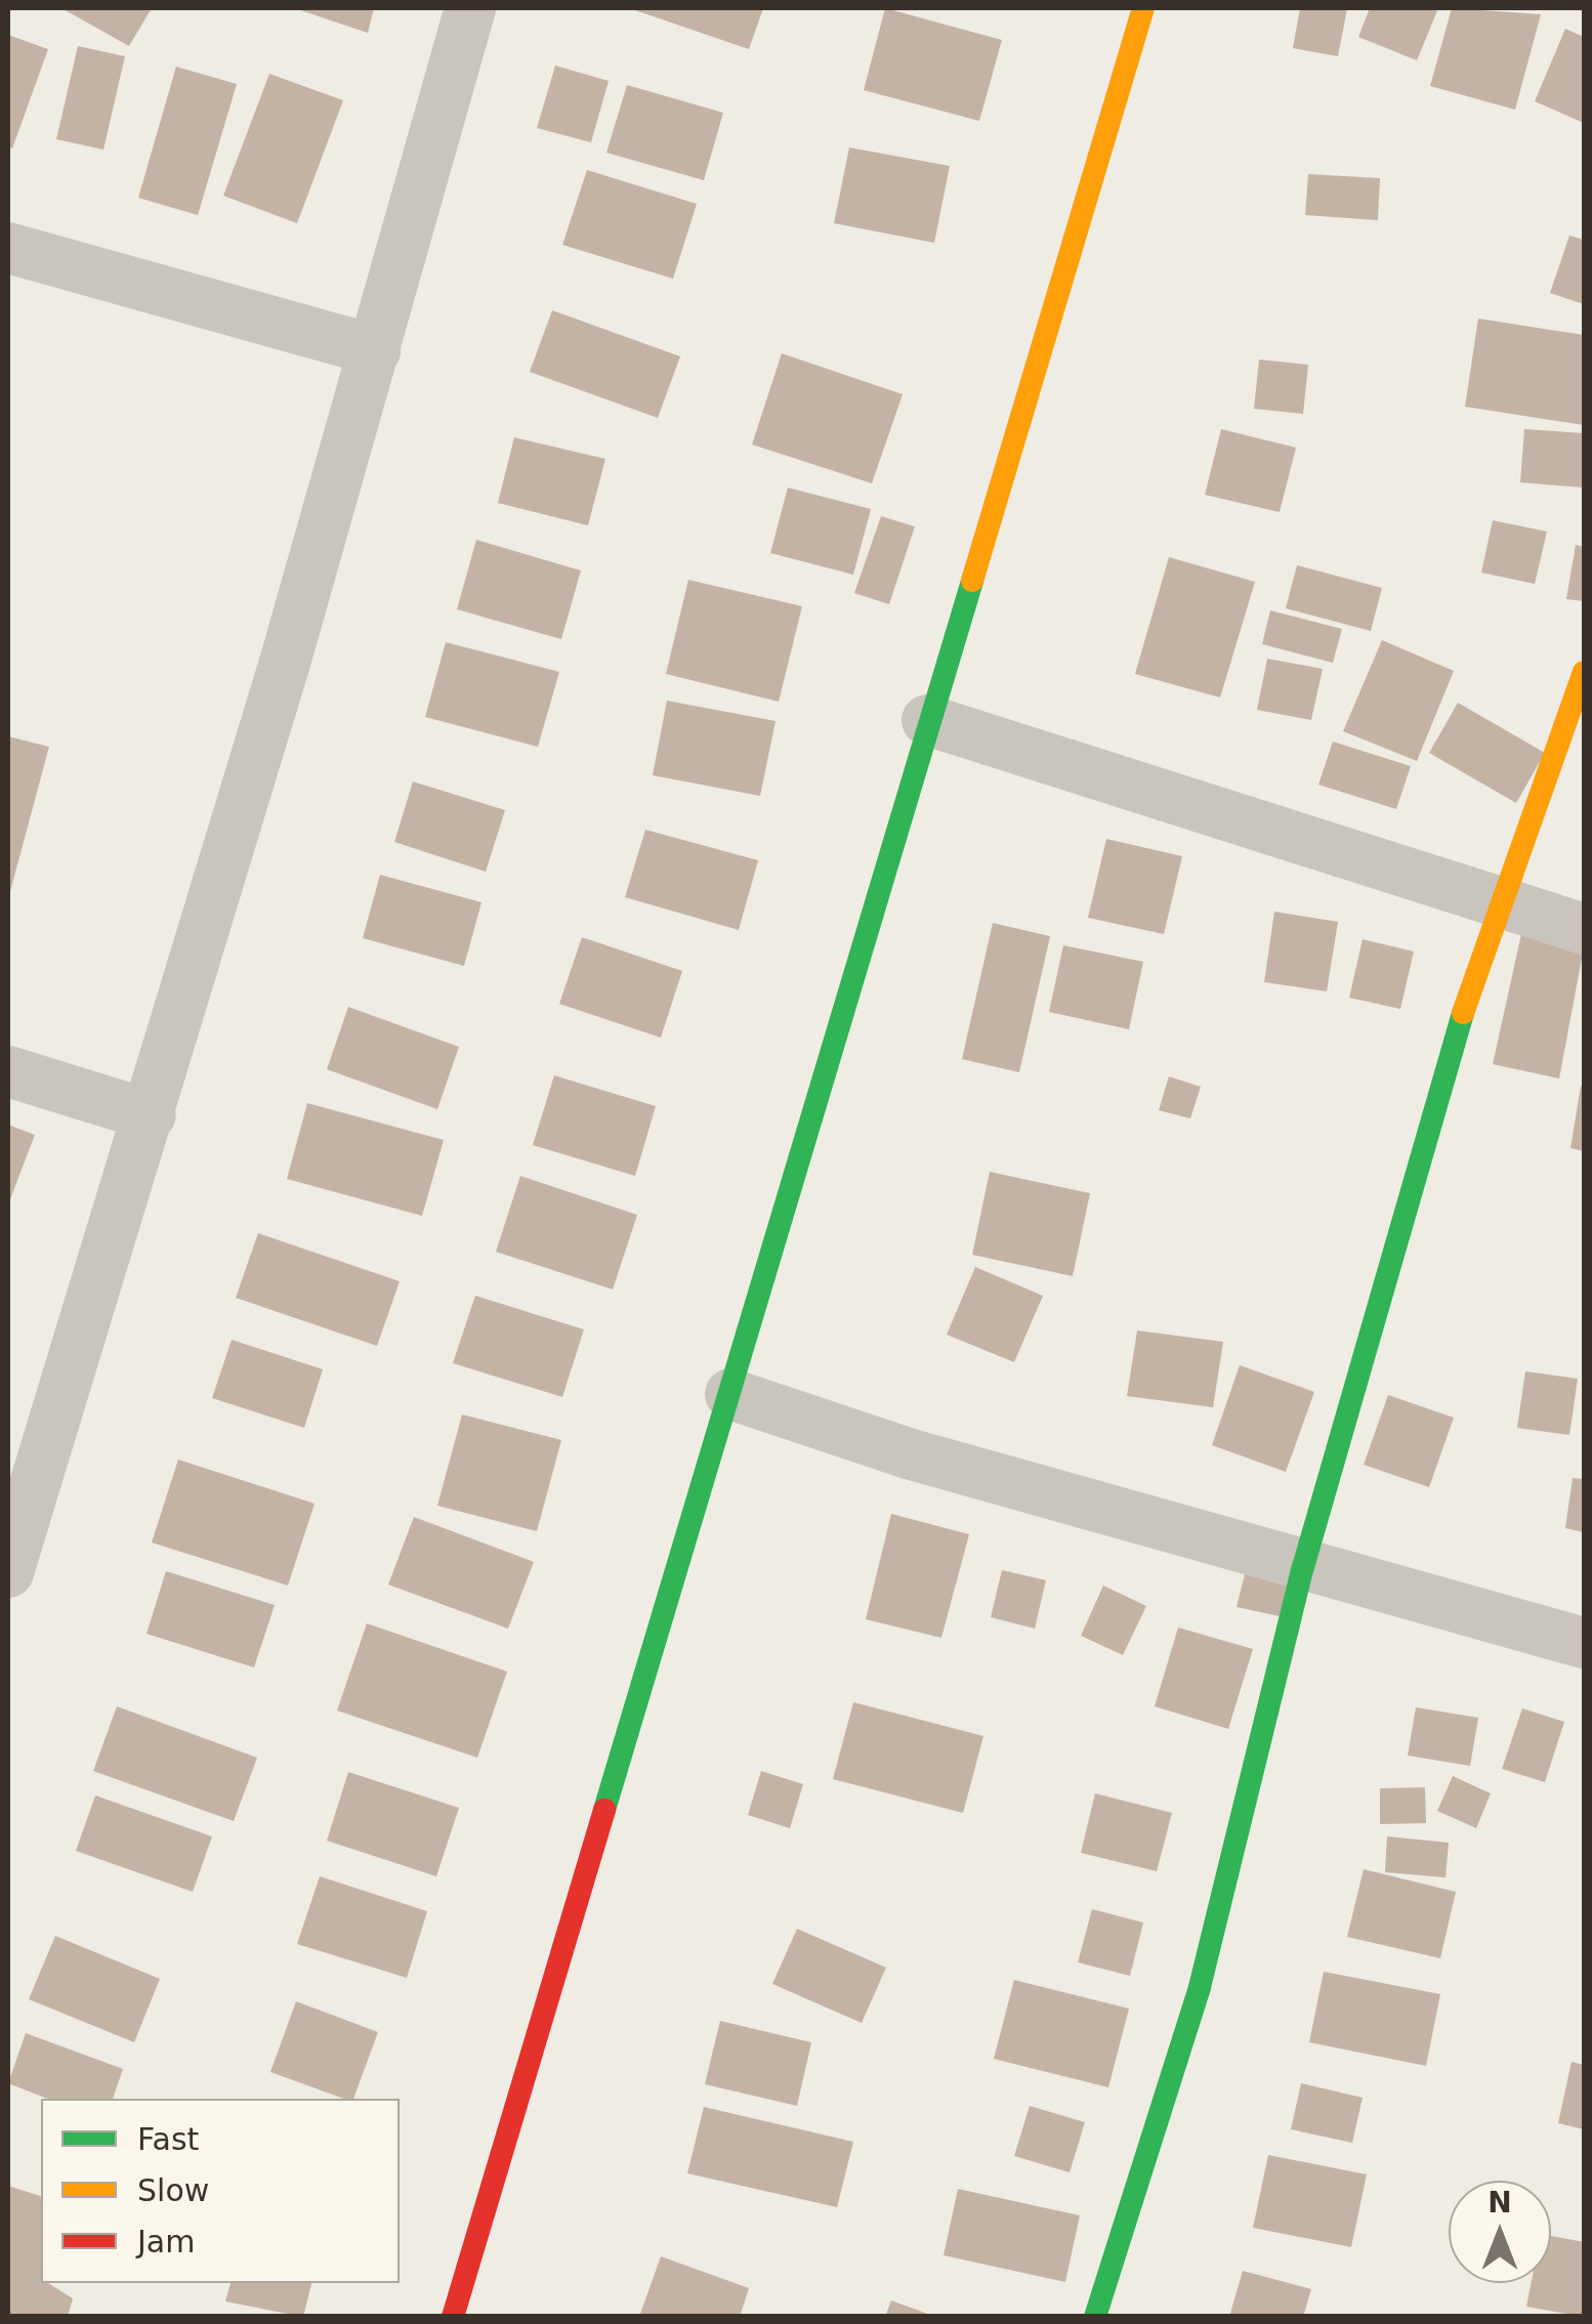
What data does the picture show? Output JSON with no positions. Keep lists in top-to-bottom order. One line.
{"legend":["Fast","Slow","Jam"],"north":"top"}
